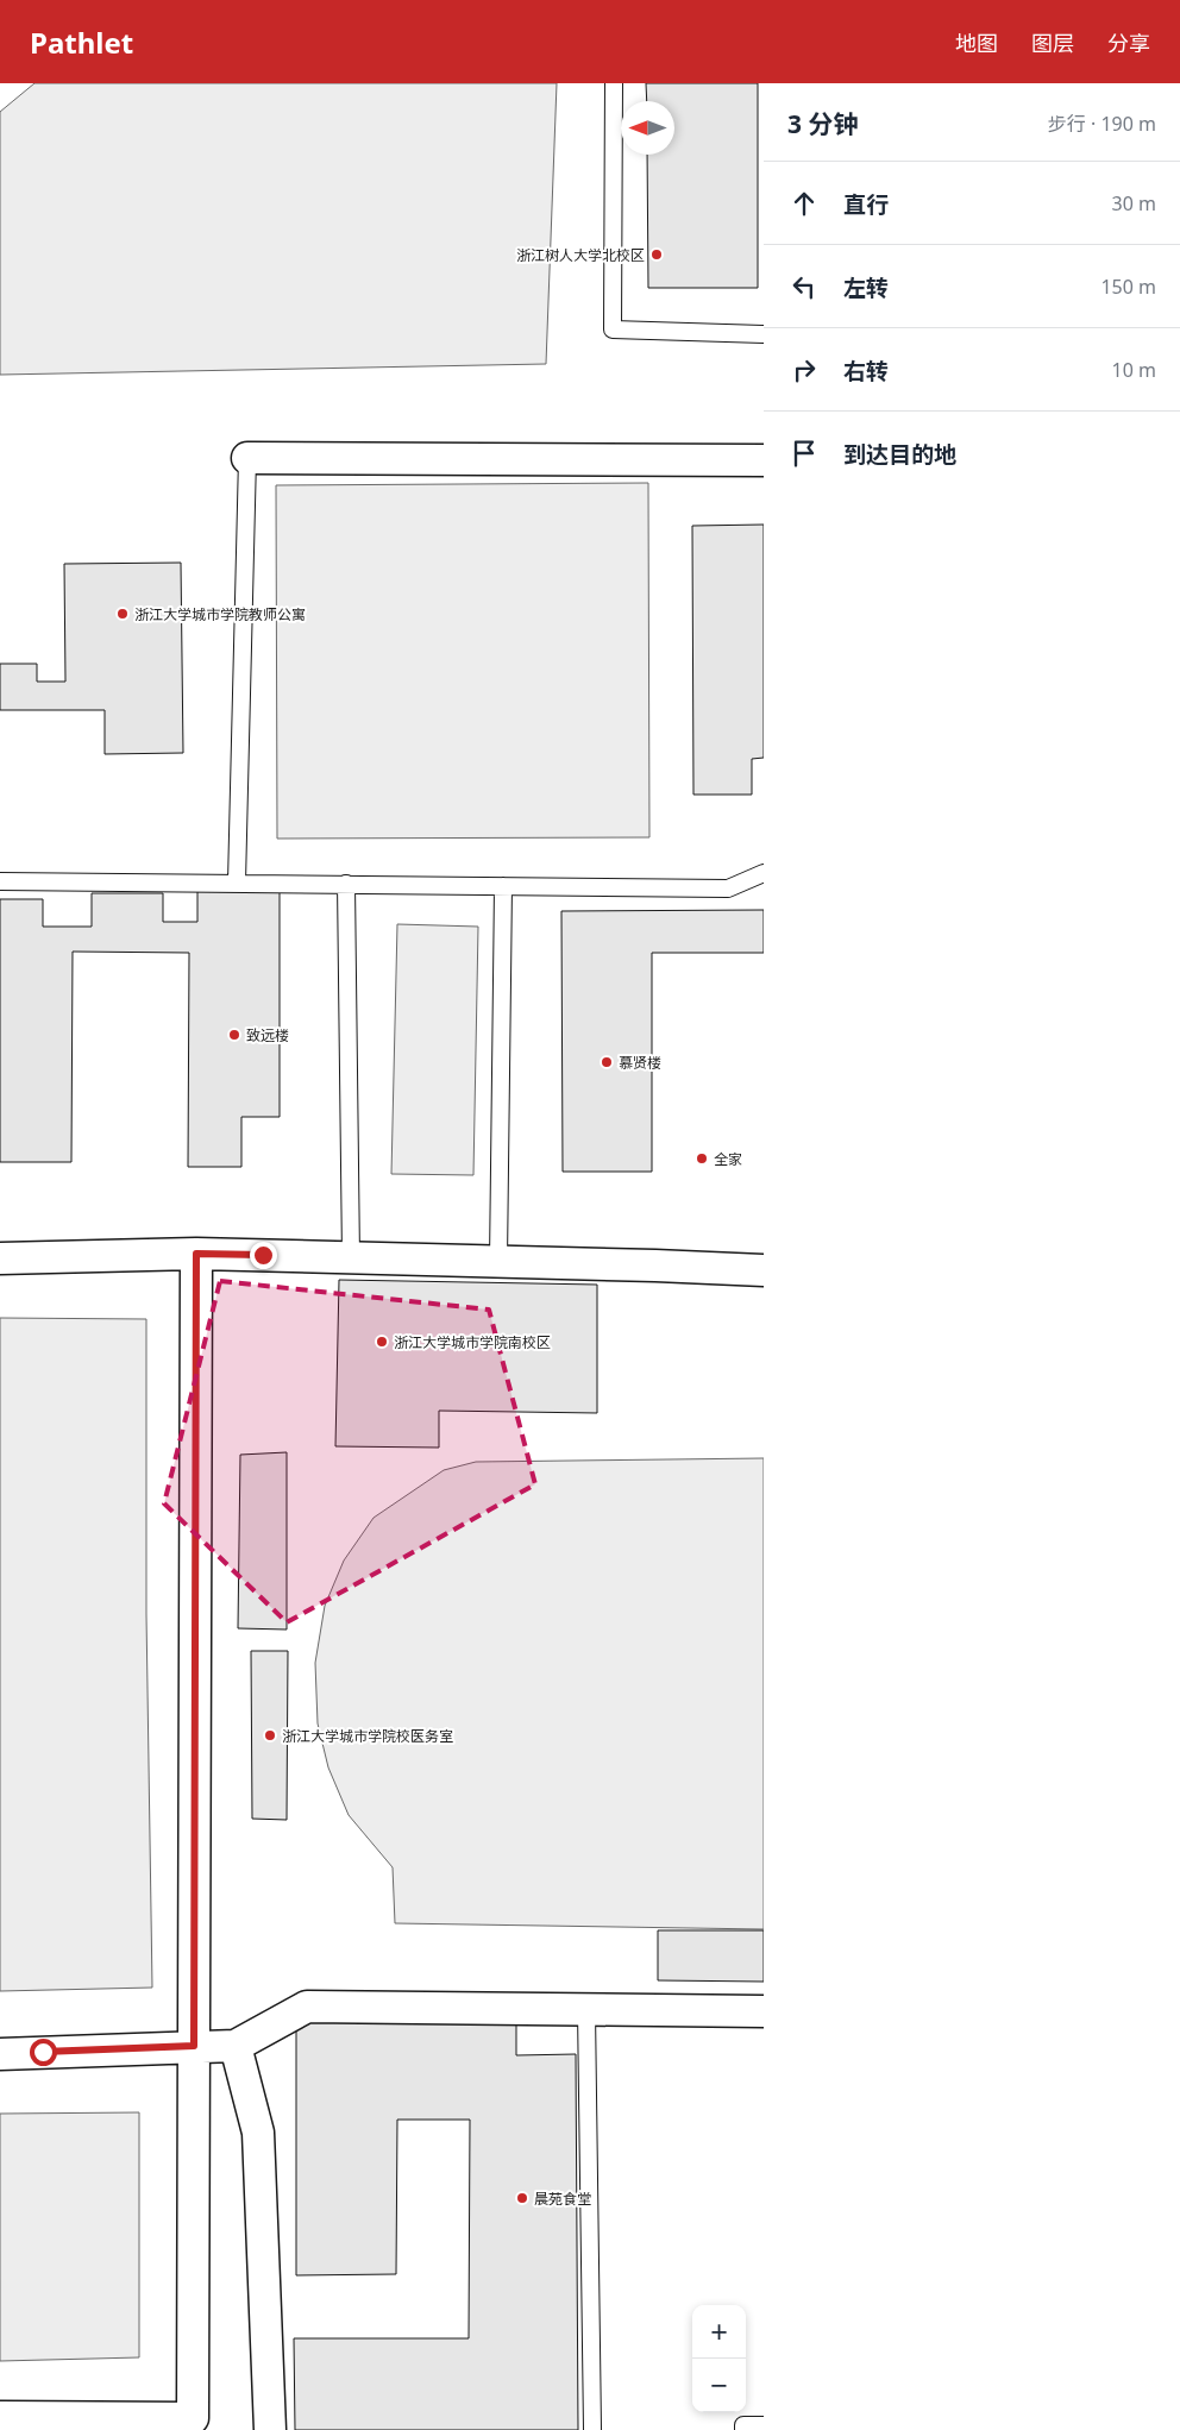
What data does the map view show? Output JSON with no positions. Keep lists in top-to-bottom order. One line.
{"places":["浙江树人大学北校区","浙江大学城市学院教师公寓","致远楼","慕贤楼","全家","浙江大学城市学院南校区","浙江大学城市学院校医务室","晨苑食堂"],"north":"left","page":{"header":"Pathlet","nav":["地图","图层","分享"],"heading":["3 分钟","步行 · 190 m"],"list":[["直行","30 m"],["左转","150 m"],["右转","10 m"],"到达目的地"],"map_buttons":["+","−"]}}
